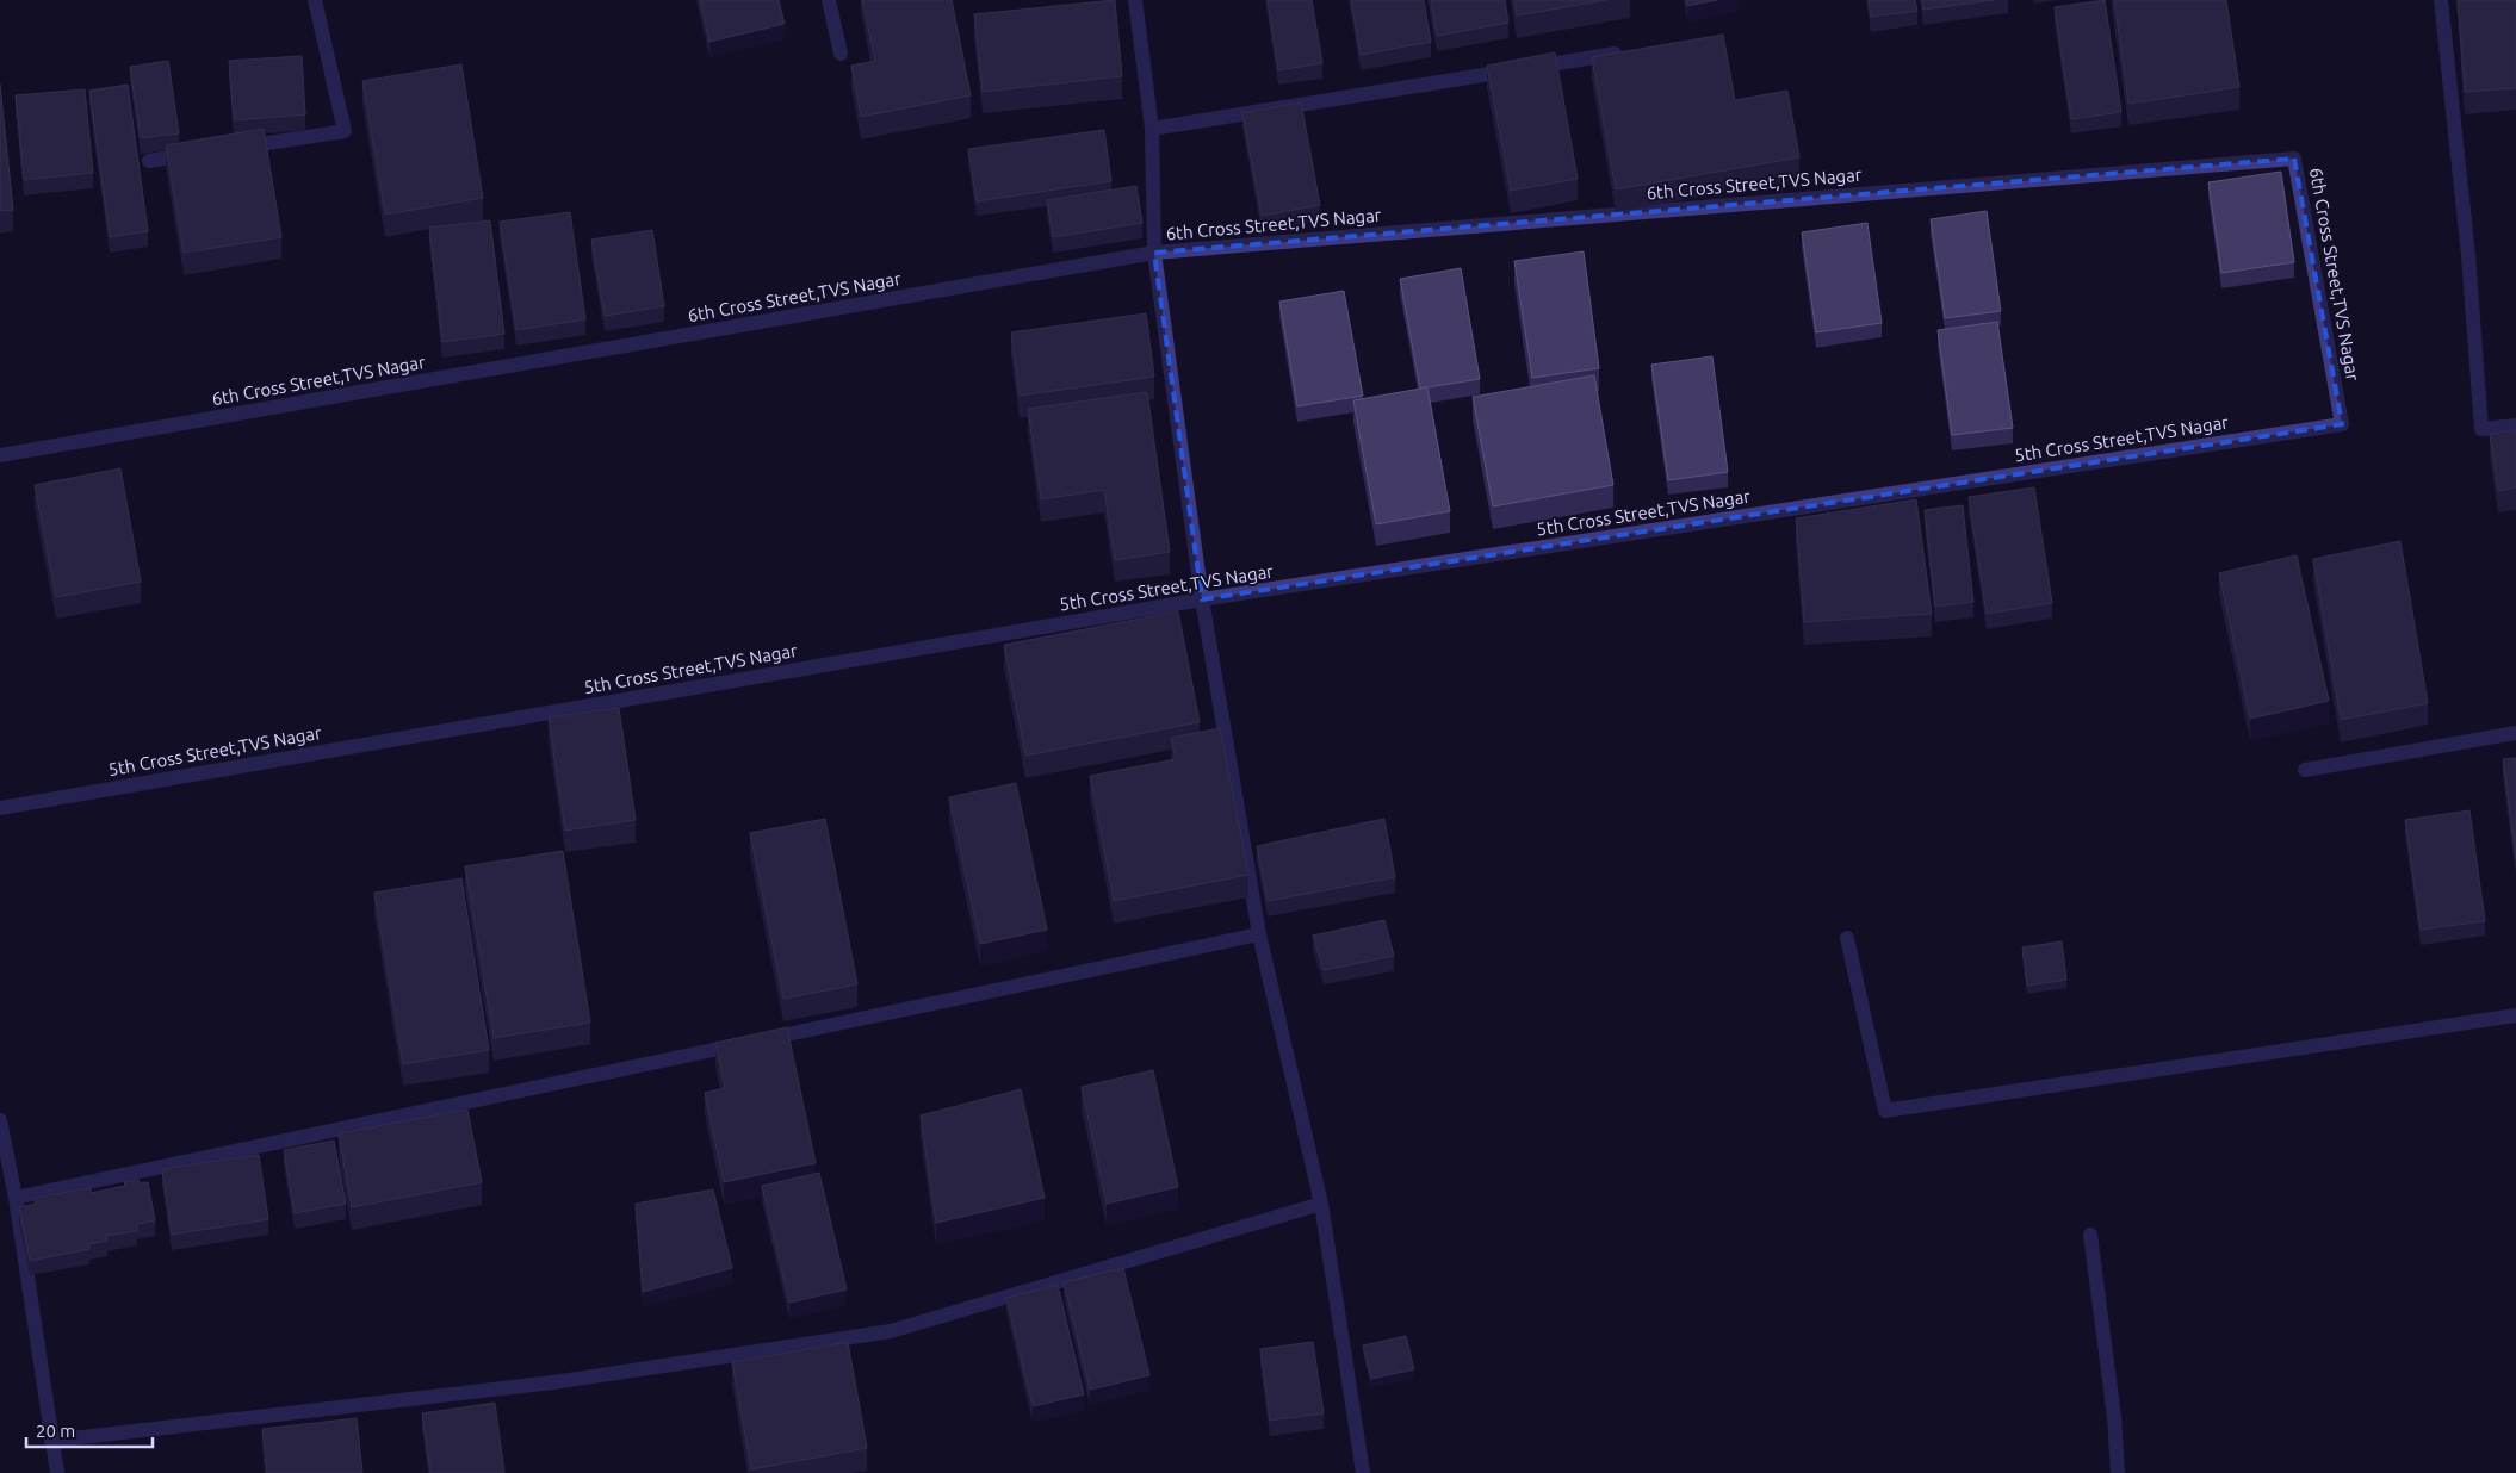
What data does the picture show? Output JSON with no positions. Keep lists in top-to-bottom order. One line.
{"streets":{"street":["6th Cross Street,TVS Nagar","5th Cross Street,TVS Nagar"]},"crossings":[["6th Cross Street,TVS Nagar","5th Cross Street,TVS Nagar"]],"scale_bar":"20 m"}
